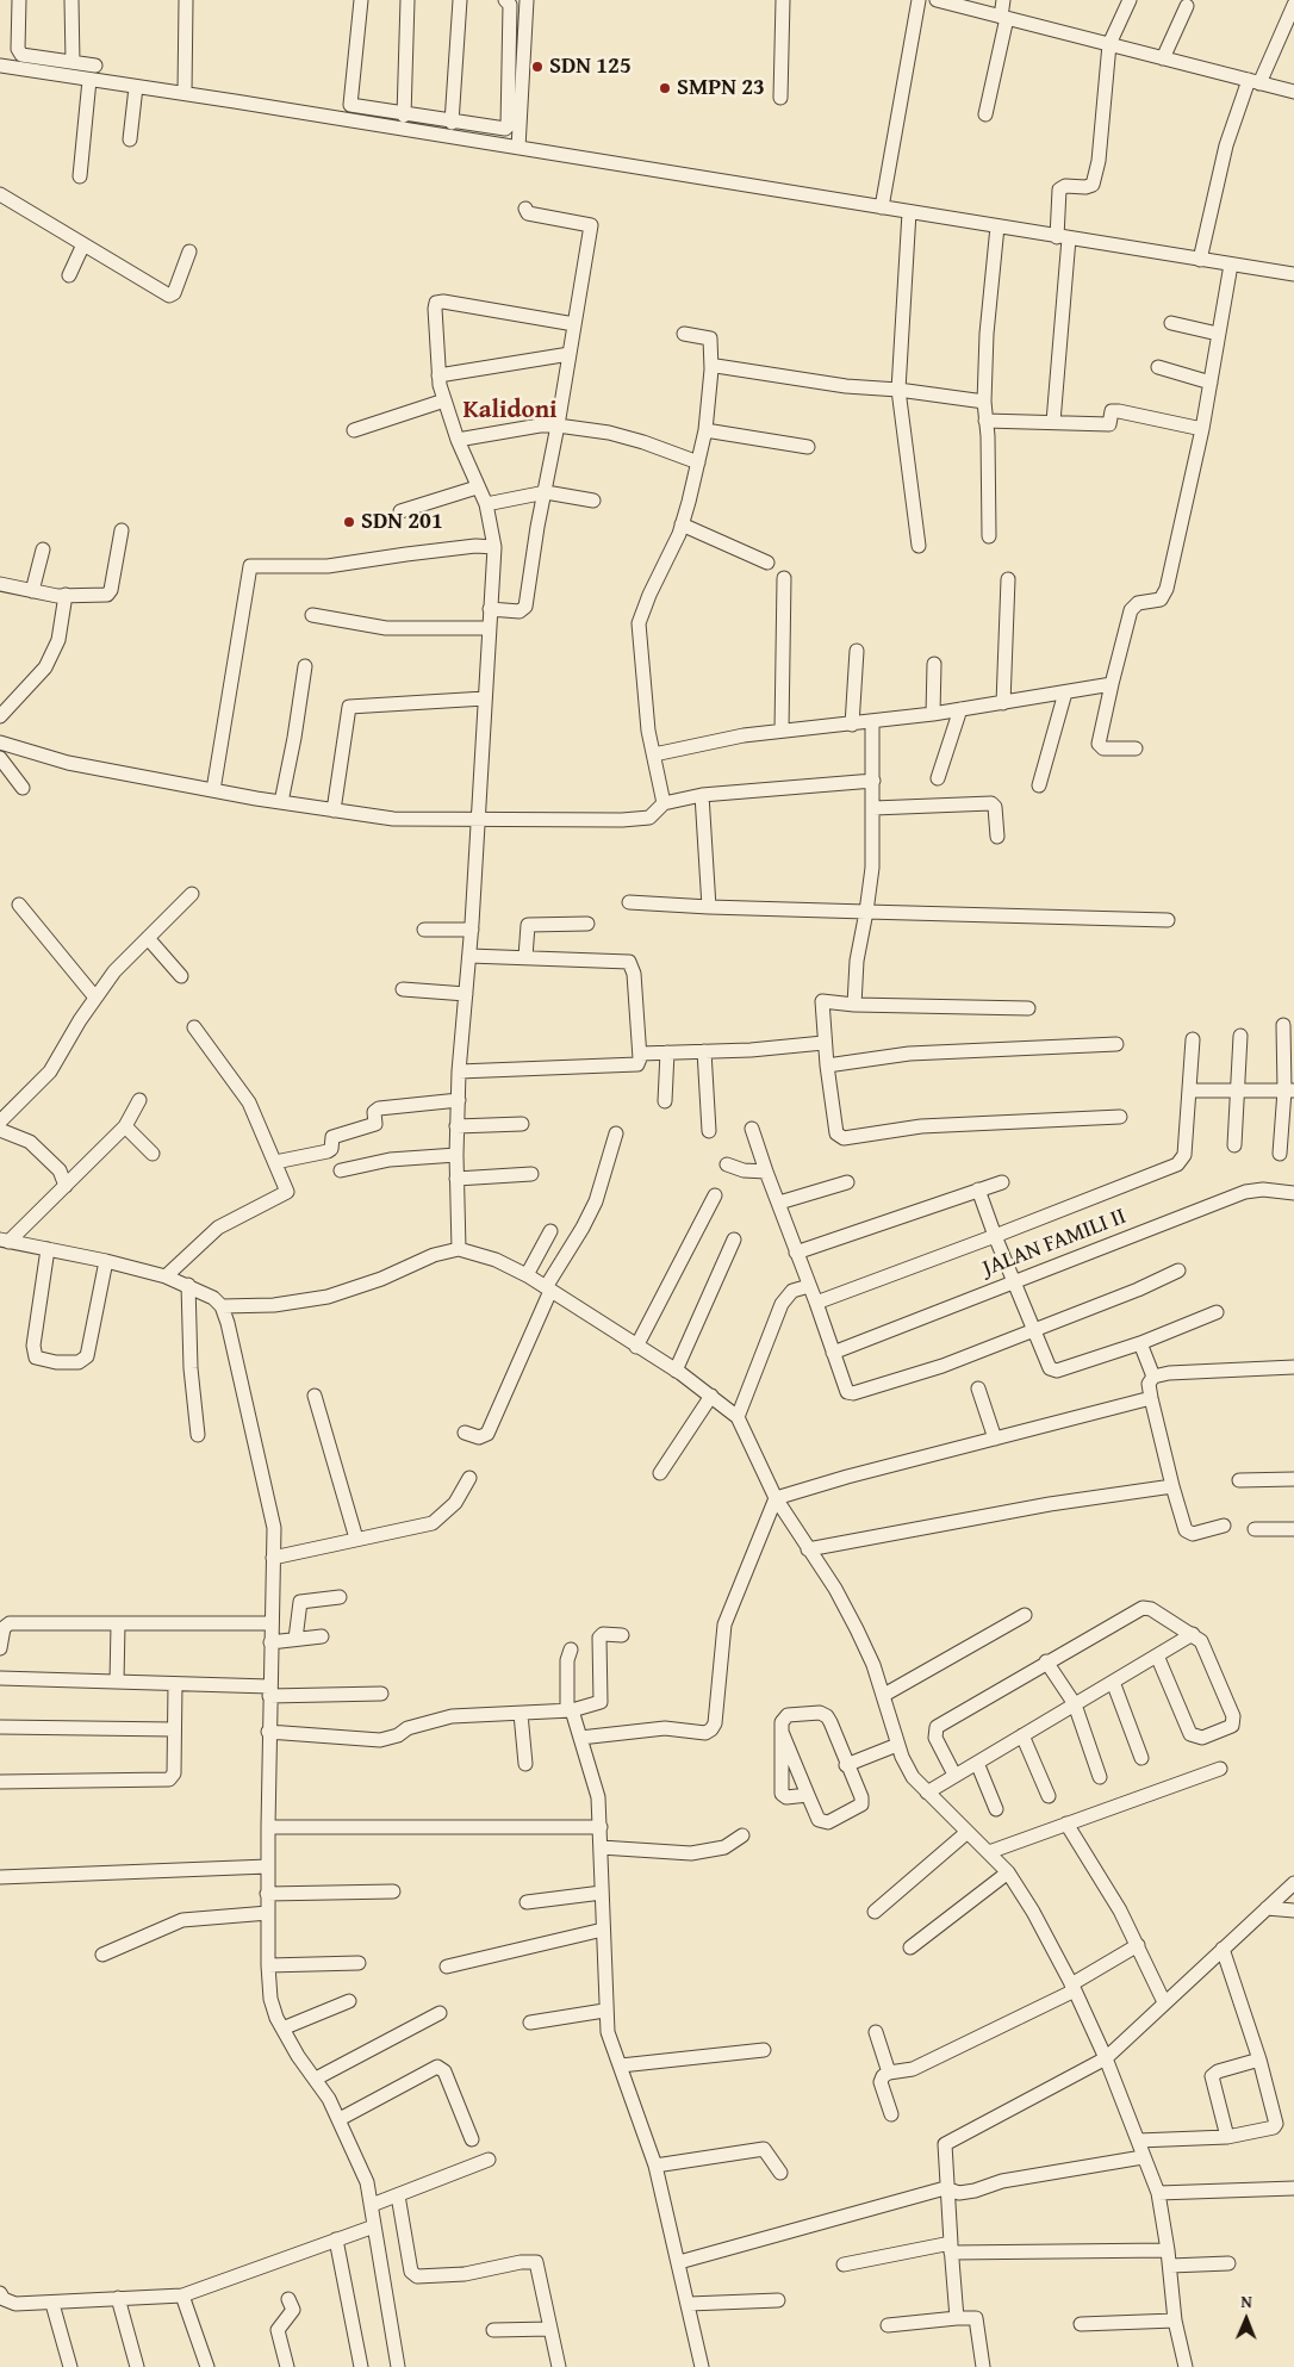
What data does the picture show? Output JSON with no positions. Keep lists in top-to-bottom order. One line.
{"streets":{"street":["JALAN FAMILI II"]},"districts":["Kalidoni"],"places":["SDN 125","SMPN 23","SDN 201"],"north":"top"}
